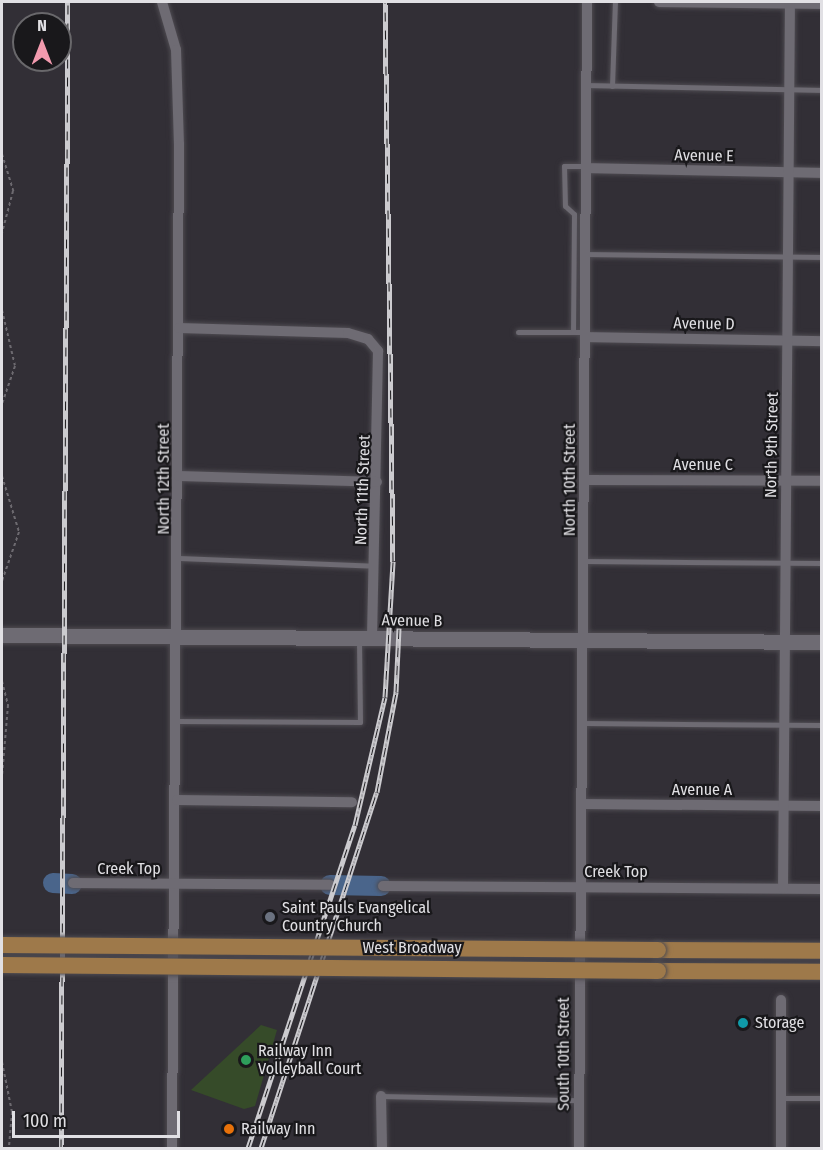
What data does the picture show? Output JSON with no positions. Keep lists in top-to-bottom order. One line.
{"streets":{"main road":["West Broadway"],"street":["Avenue E","Avenue D","North 9th Street","Avenue C","North 12th Street","North 10th Street","North 11th Street","Avenue B","Avenue A","Creek Top","South 10th Street"]},"crossings":[["Avenue E","North 9th Street"],["Avenue E","North 10th Street"],["Avenue D","North 9th Street"],["Avenue D","North 10th Street"],["North 9th Street","Avenue C"],["North 9th Street","Avenue B"],["North 9th Street","Avenue A"],["North 9th Street","Creek Top"],["Avenue C","North 10th Street"],["North 12th Street","North 11th Street"],["North 12th Street","Avenue B"],["North 12th Street","Creek Top"],["North 10th Street","Avenue B"],["North 10th Street","Avenue A"],["North 10th Street","Creek Top"],["North 10th Street","South 10th Street"],["North 11th Street","Avenue B"]],"places":["Saint Pauls Evangelical Country Church","Storage","Railway Inn Volleyball Court","Railway Inn"],"scale_bar":"100 m","north":"top"}
